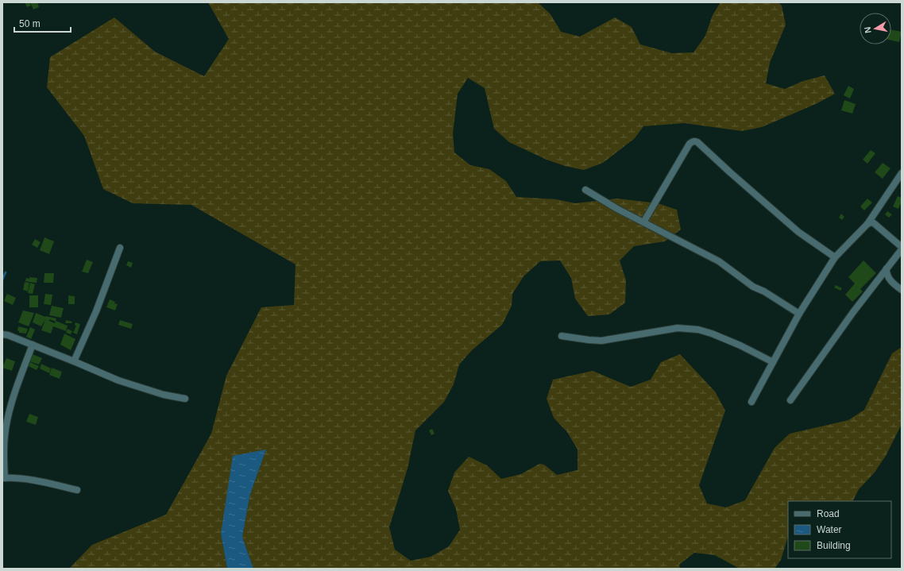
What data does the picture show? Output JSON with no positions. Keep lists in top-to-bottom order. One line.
{"legend":["Road","Water","Building"],"scale_bar":"50 m","north":"left"}
